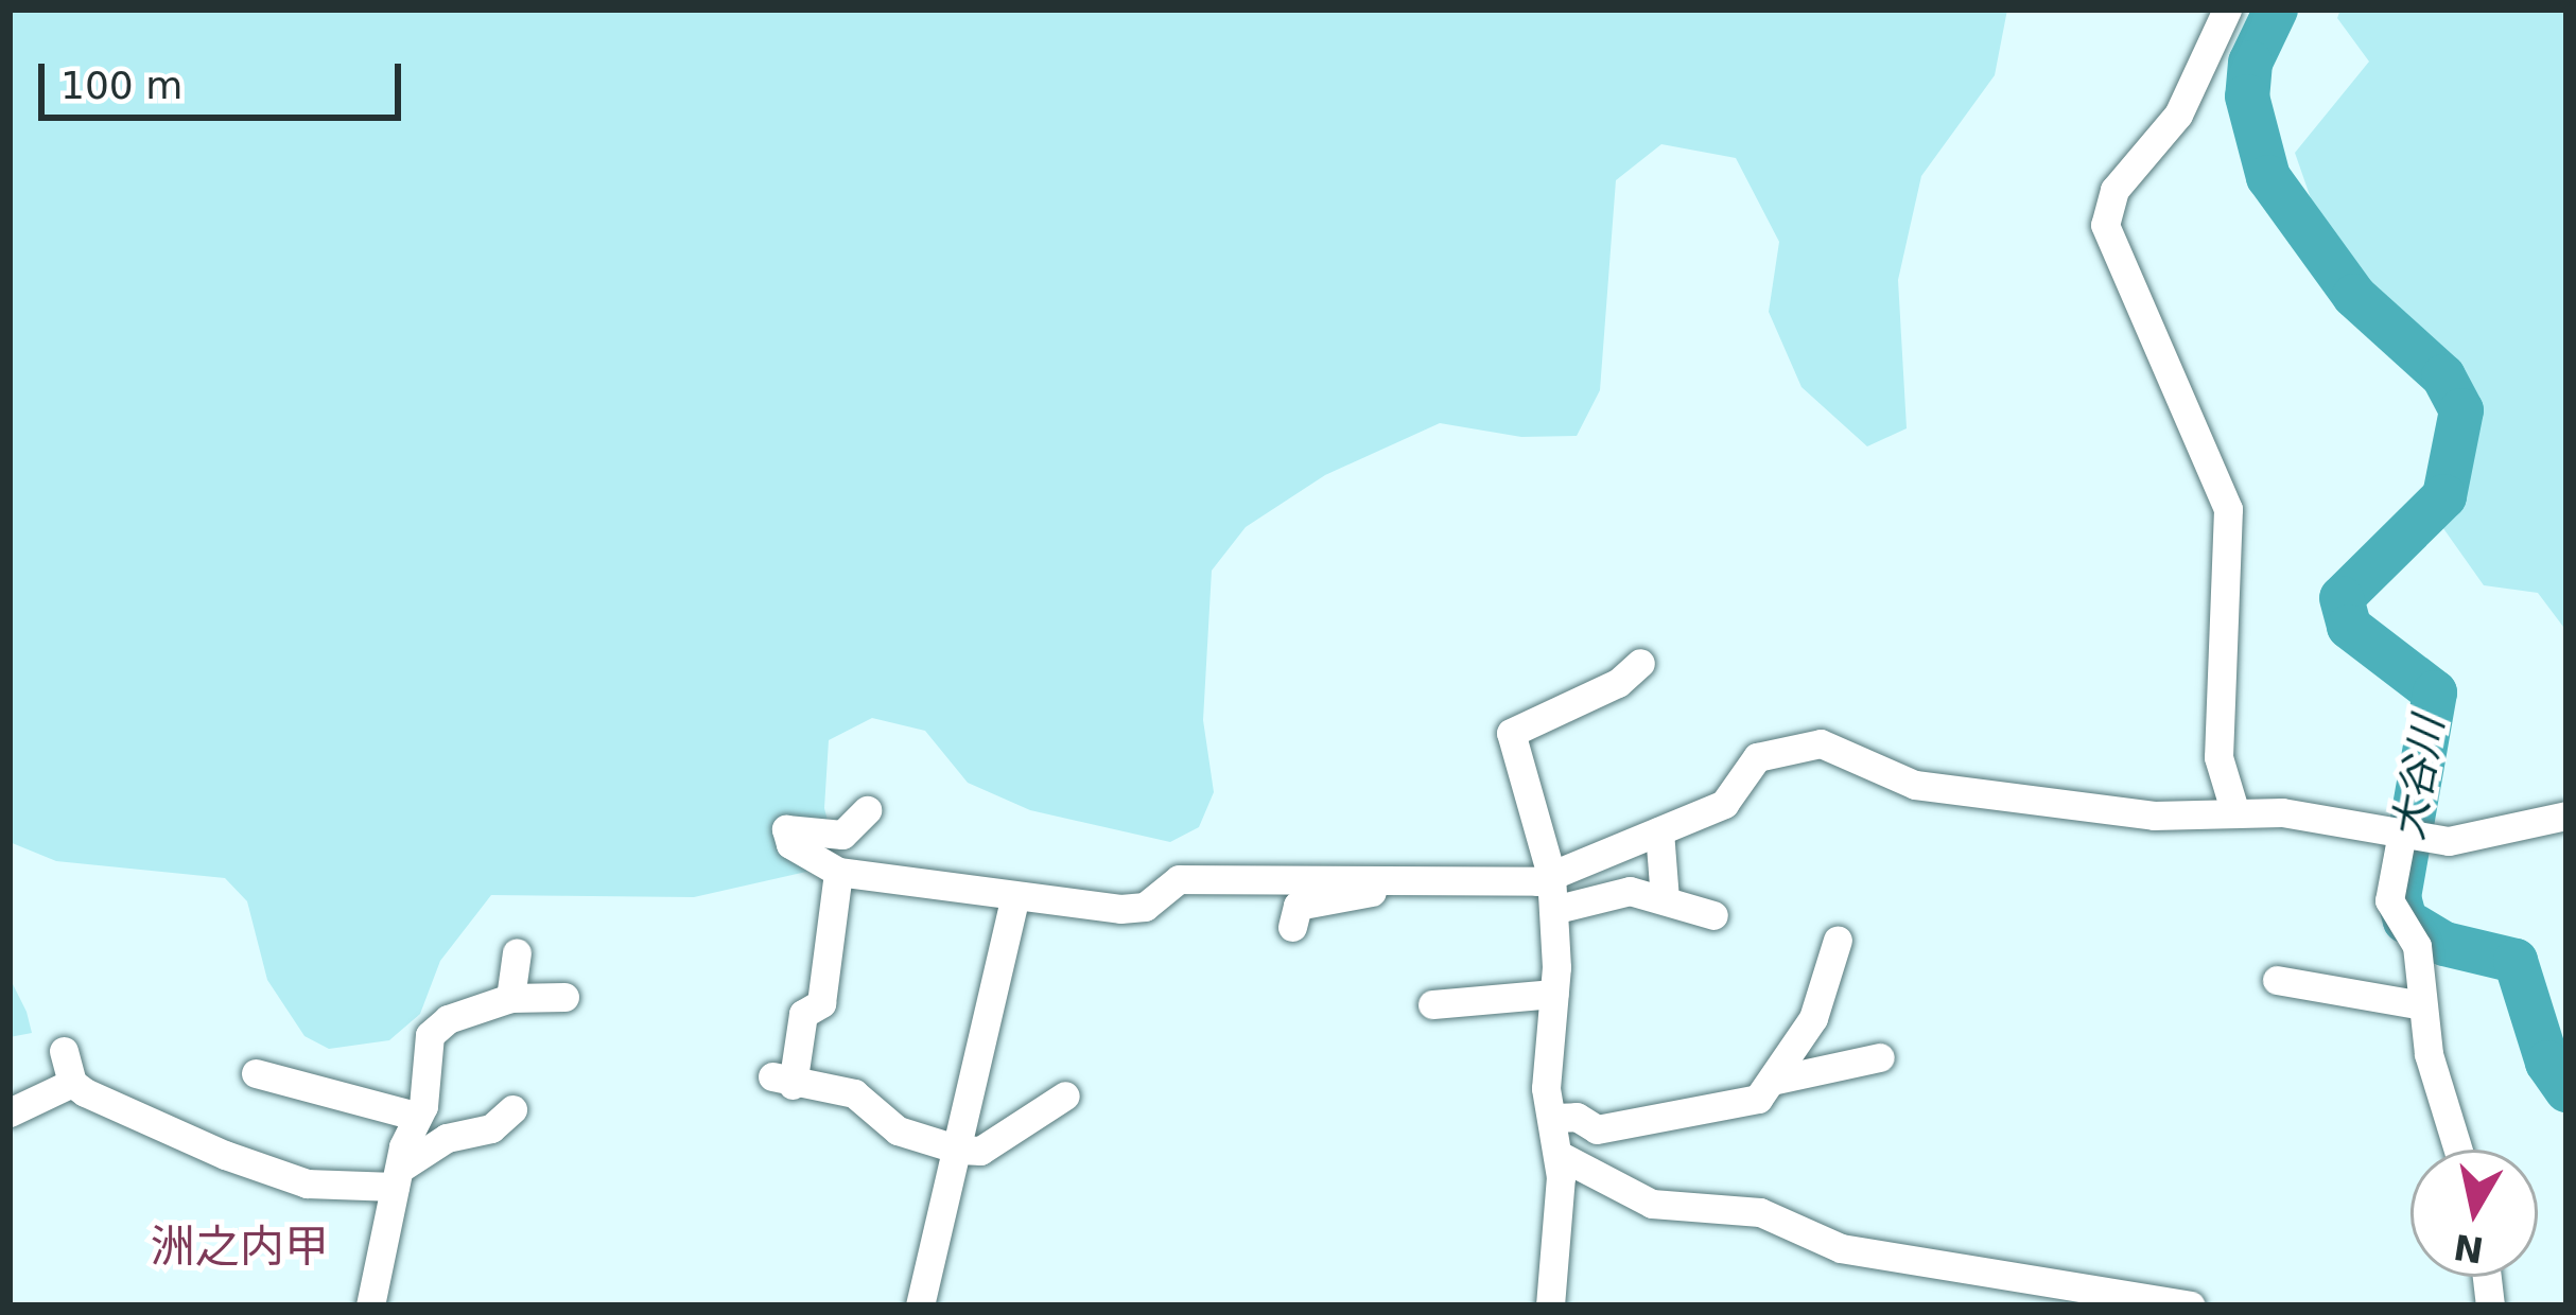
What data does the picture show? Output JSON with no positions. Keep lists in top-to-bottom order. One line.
{"districts":["洲之内甲"],"water":["大谷川"],"scale_bar":"100 m","north":"bottom"}
